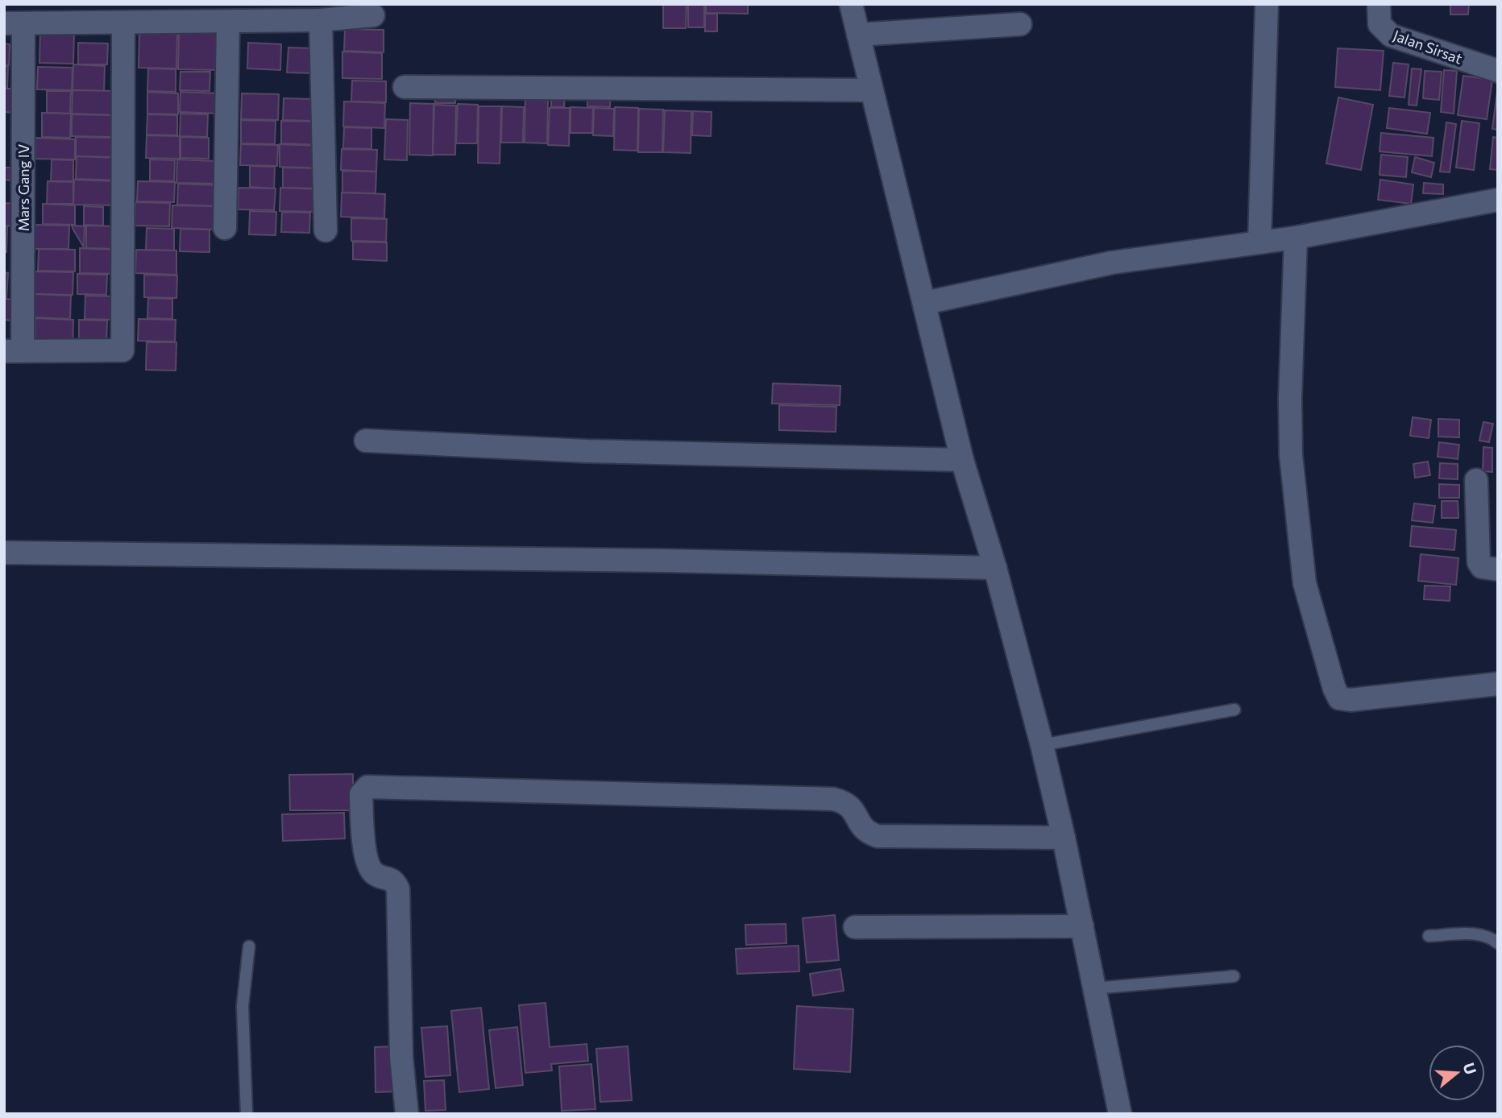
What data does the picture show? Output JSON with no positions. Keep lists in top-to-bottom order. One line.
{"streets":{"street":["Jalan Sirsat","Mars Gang IV"]},"north":"right"}
